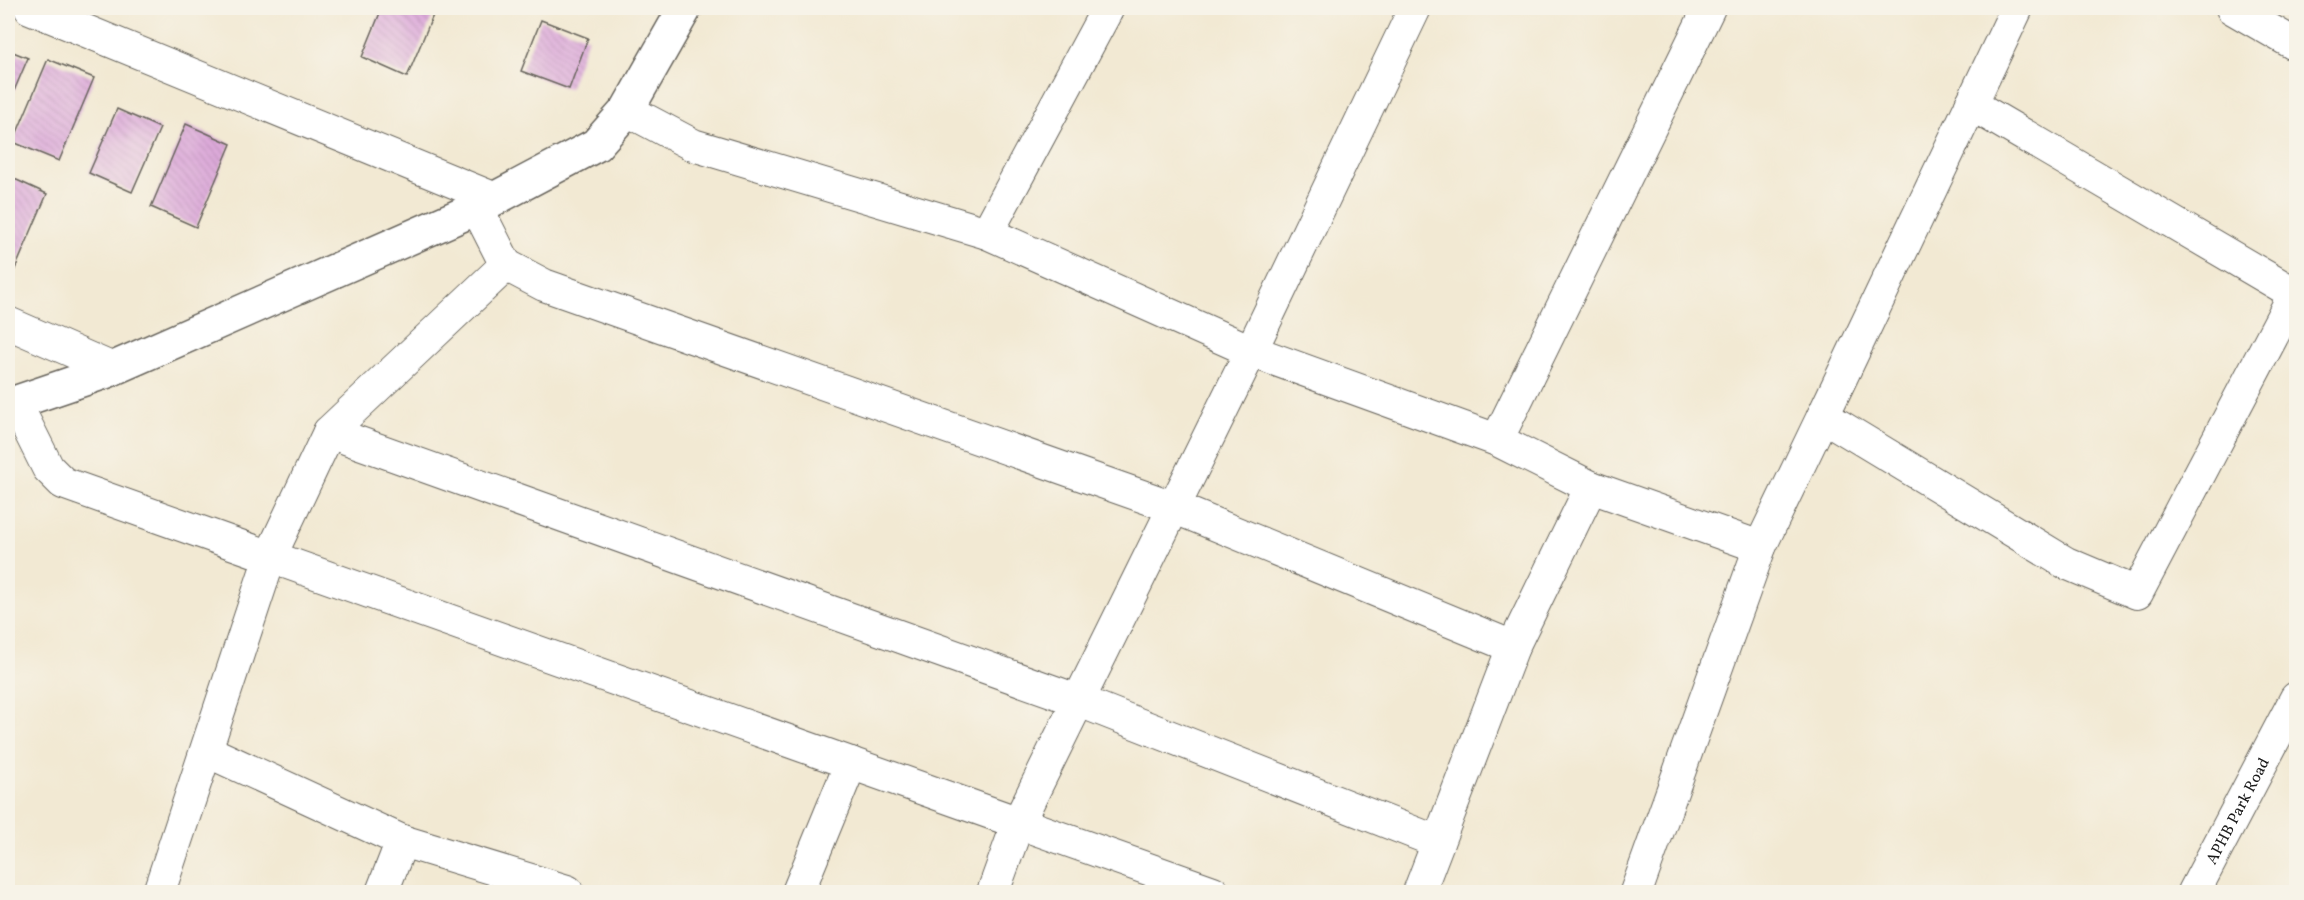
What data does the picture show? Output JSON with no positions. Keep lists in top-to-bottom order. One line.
{"streets":{"street":["APHB Park Road"]}}
